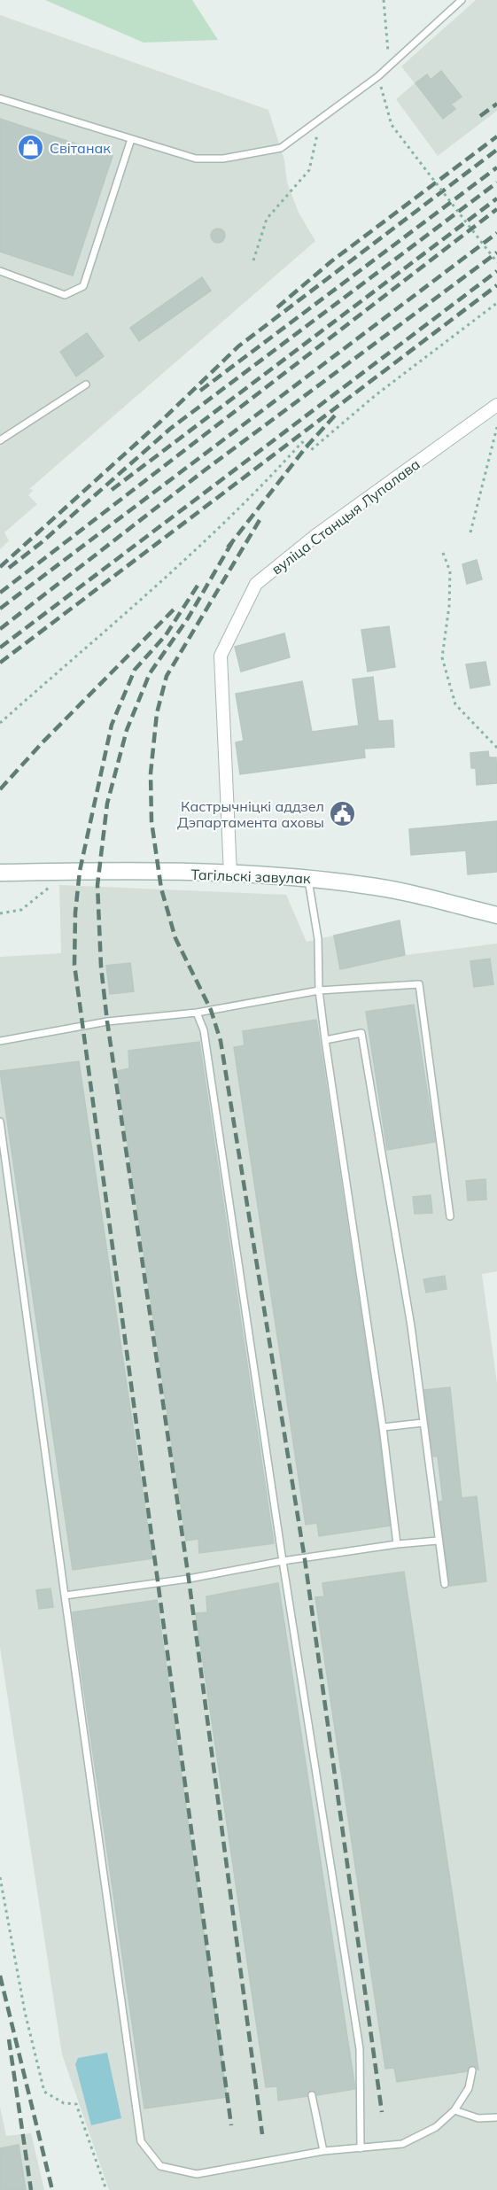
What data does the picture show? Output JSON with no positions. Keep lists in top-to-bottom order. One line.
{"streets":{"main road":["Тагільскі завулак"],"street":["вуліца Станцыя Лупалава"]},"crossings":[["вуліца Станцыя Лупалава","Тагільскі завулак"]],"places":{"shop":["Світанак"],"public building":["Кастрычніцкі аддзел Дэпартамента аховы"]}}
